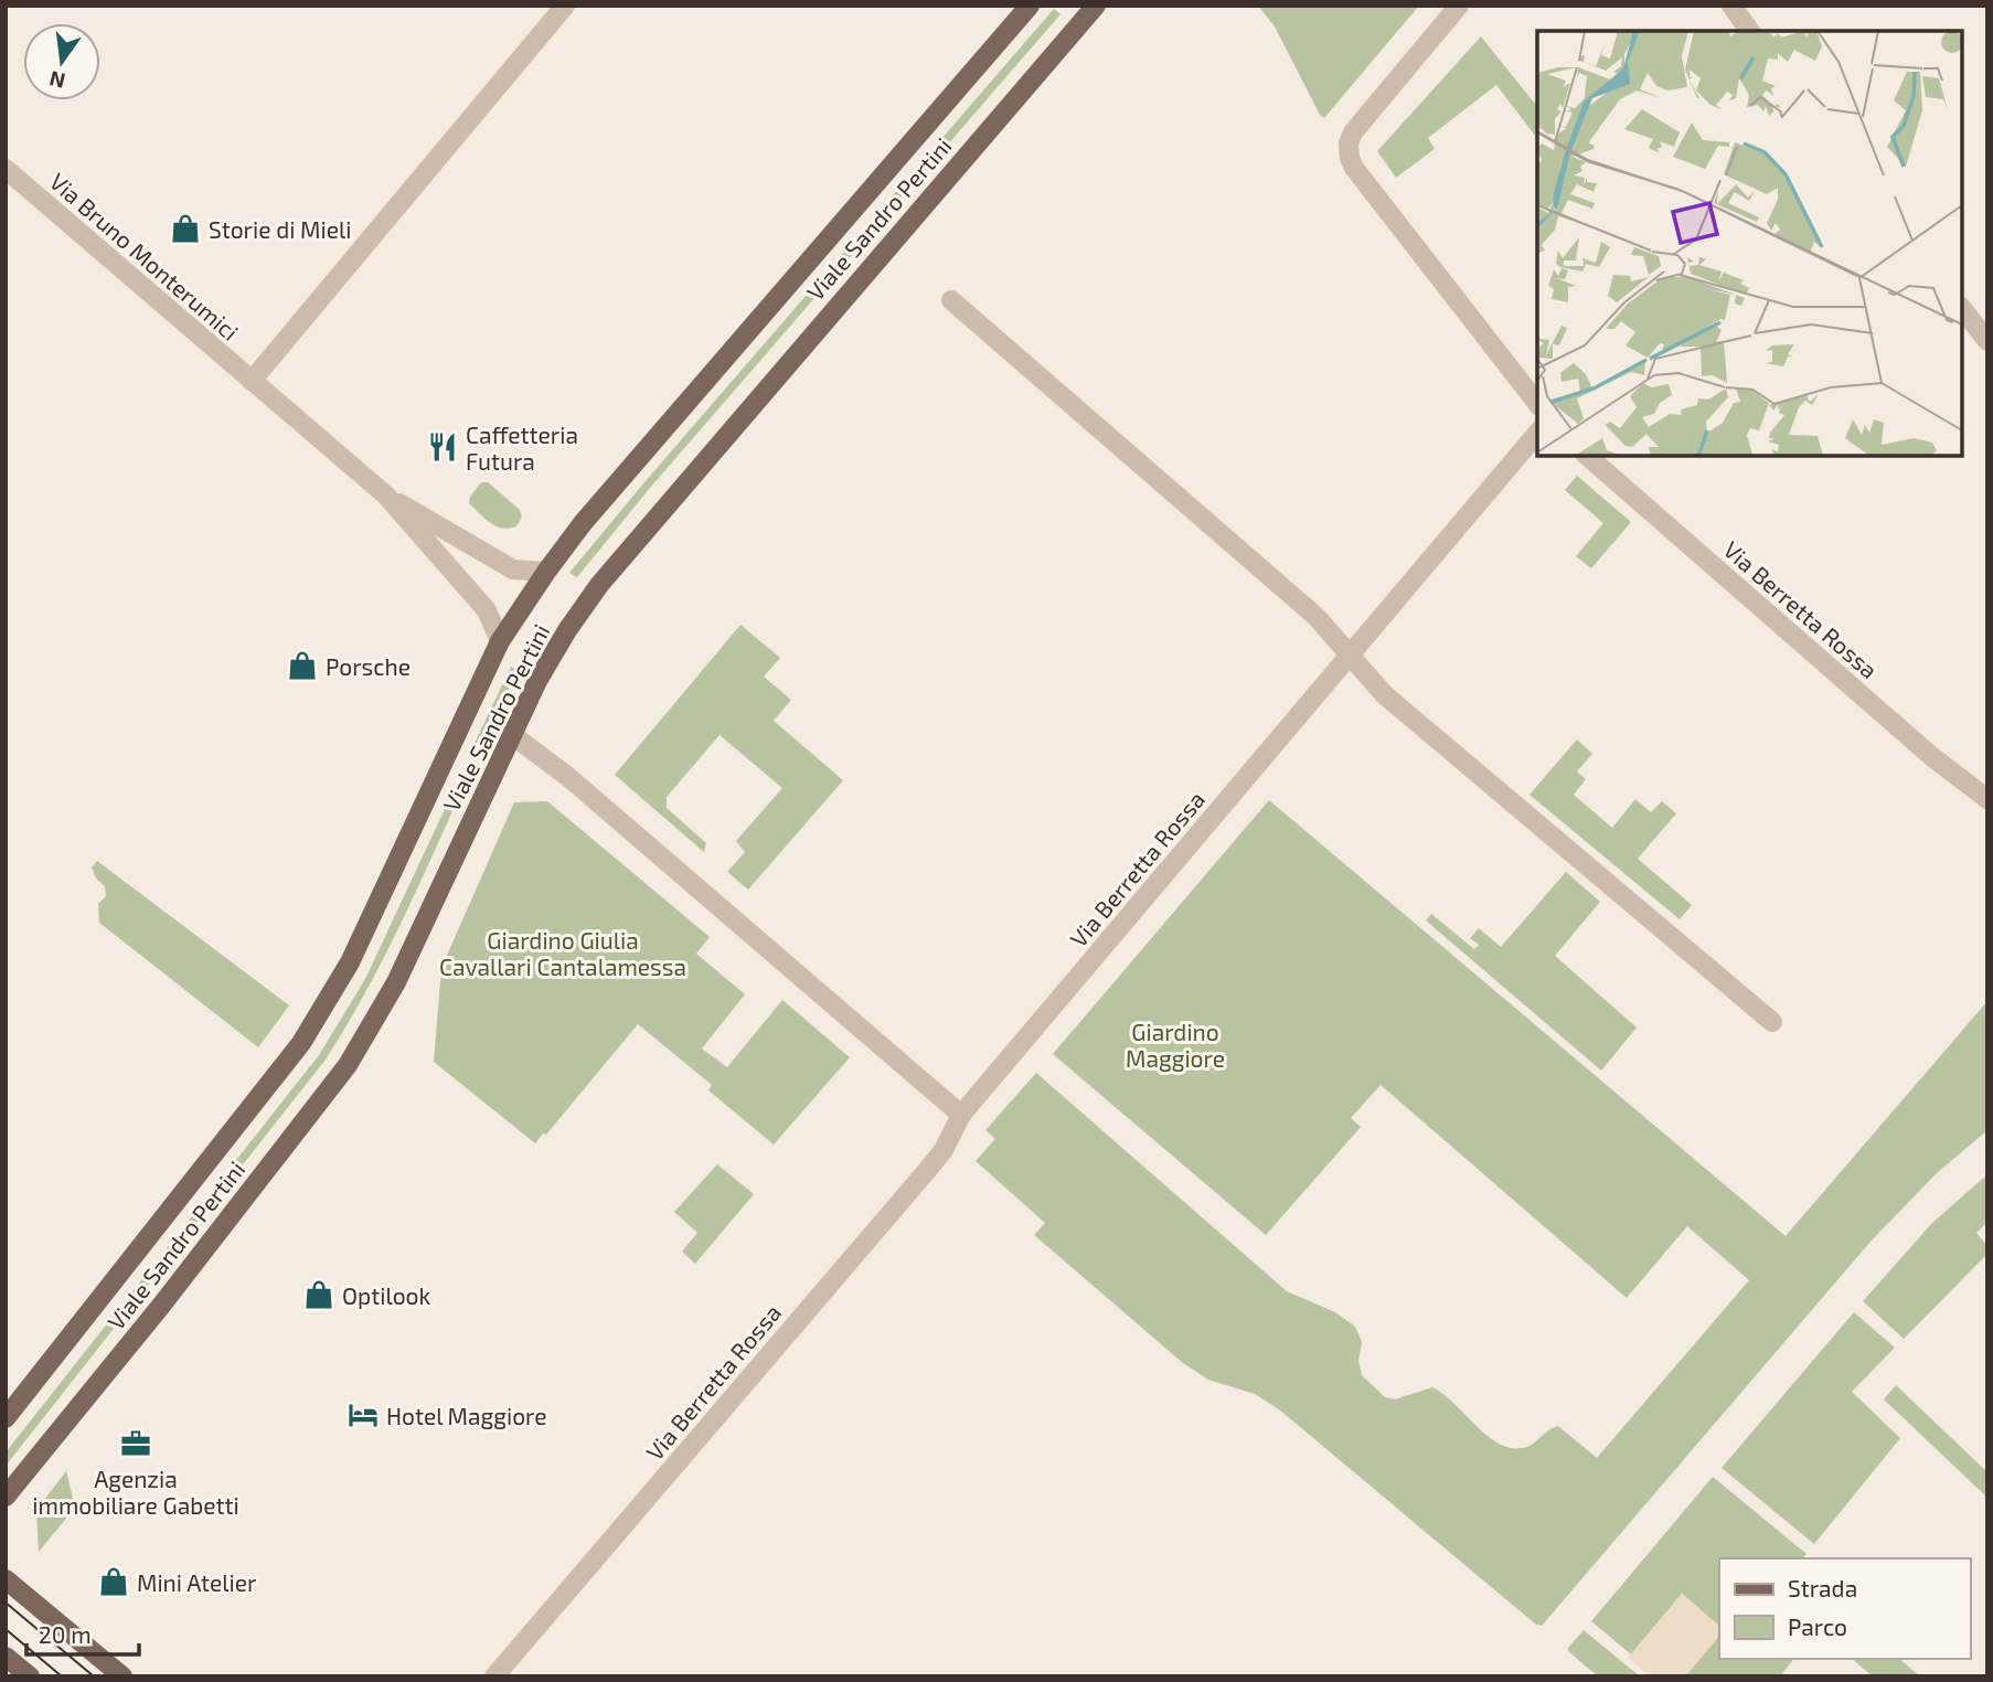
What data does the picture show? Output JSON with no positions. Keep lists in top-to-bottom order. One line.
{"streets":{"main road":["Viale Sandro Pertini"],"street":["Via Bruno Monterumici","Via Berretta Rossa"]},"crossings":[["Viale Sandro Pertini","Via Bruno Monterumici"]],"parks":["Giardino Giulia Cavallari Cantalamessa","Giardino Maggiore"],"places":{"shop":["Storie di Mieli","Porsche","Optilook","Mini Atelier"],"restaurant":["Caffetteria Futura"],"hotel":["Hotel Maggiore"],"office":["Agenzia immobiliare Gabetti"]},"legend":["Strada","Parco"],"scale_bar":"20 m","north":"bottom"}
